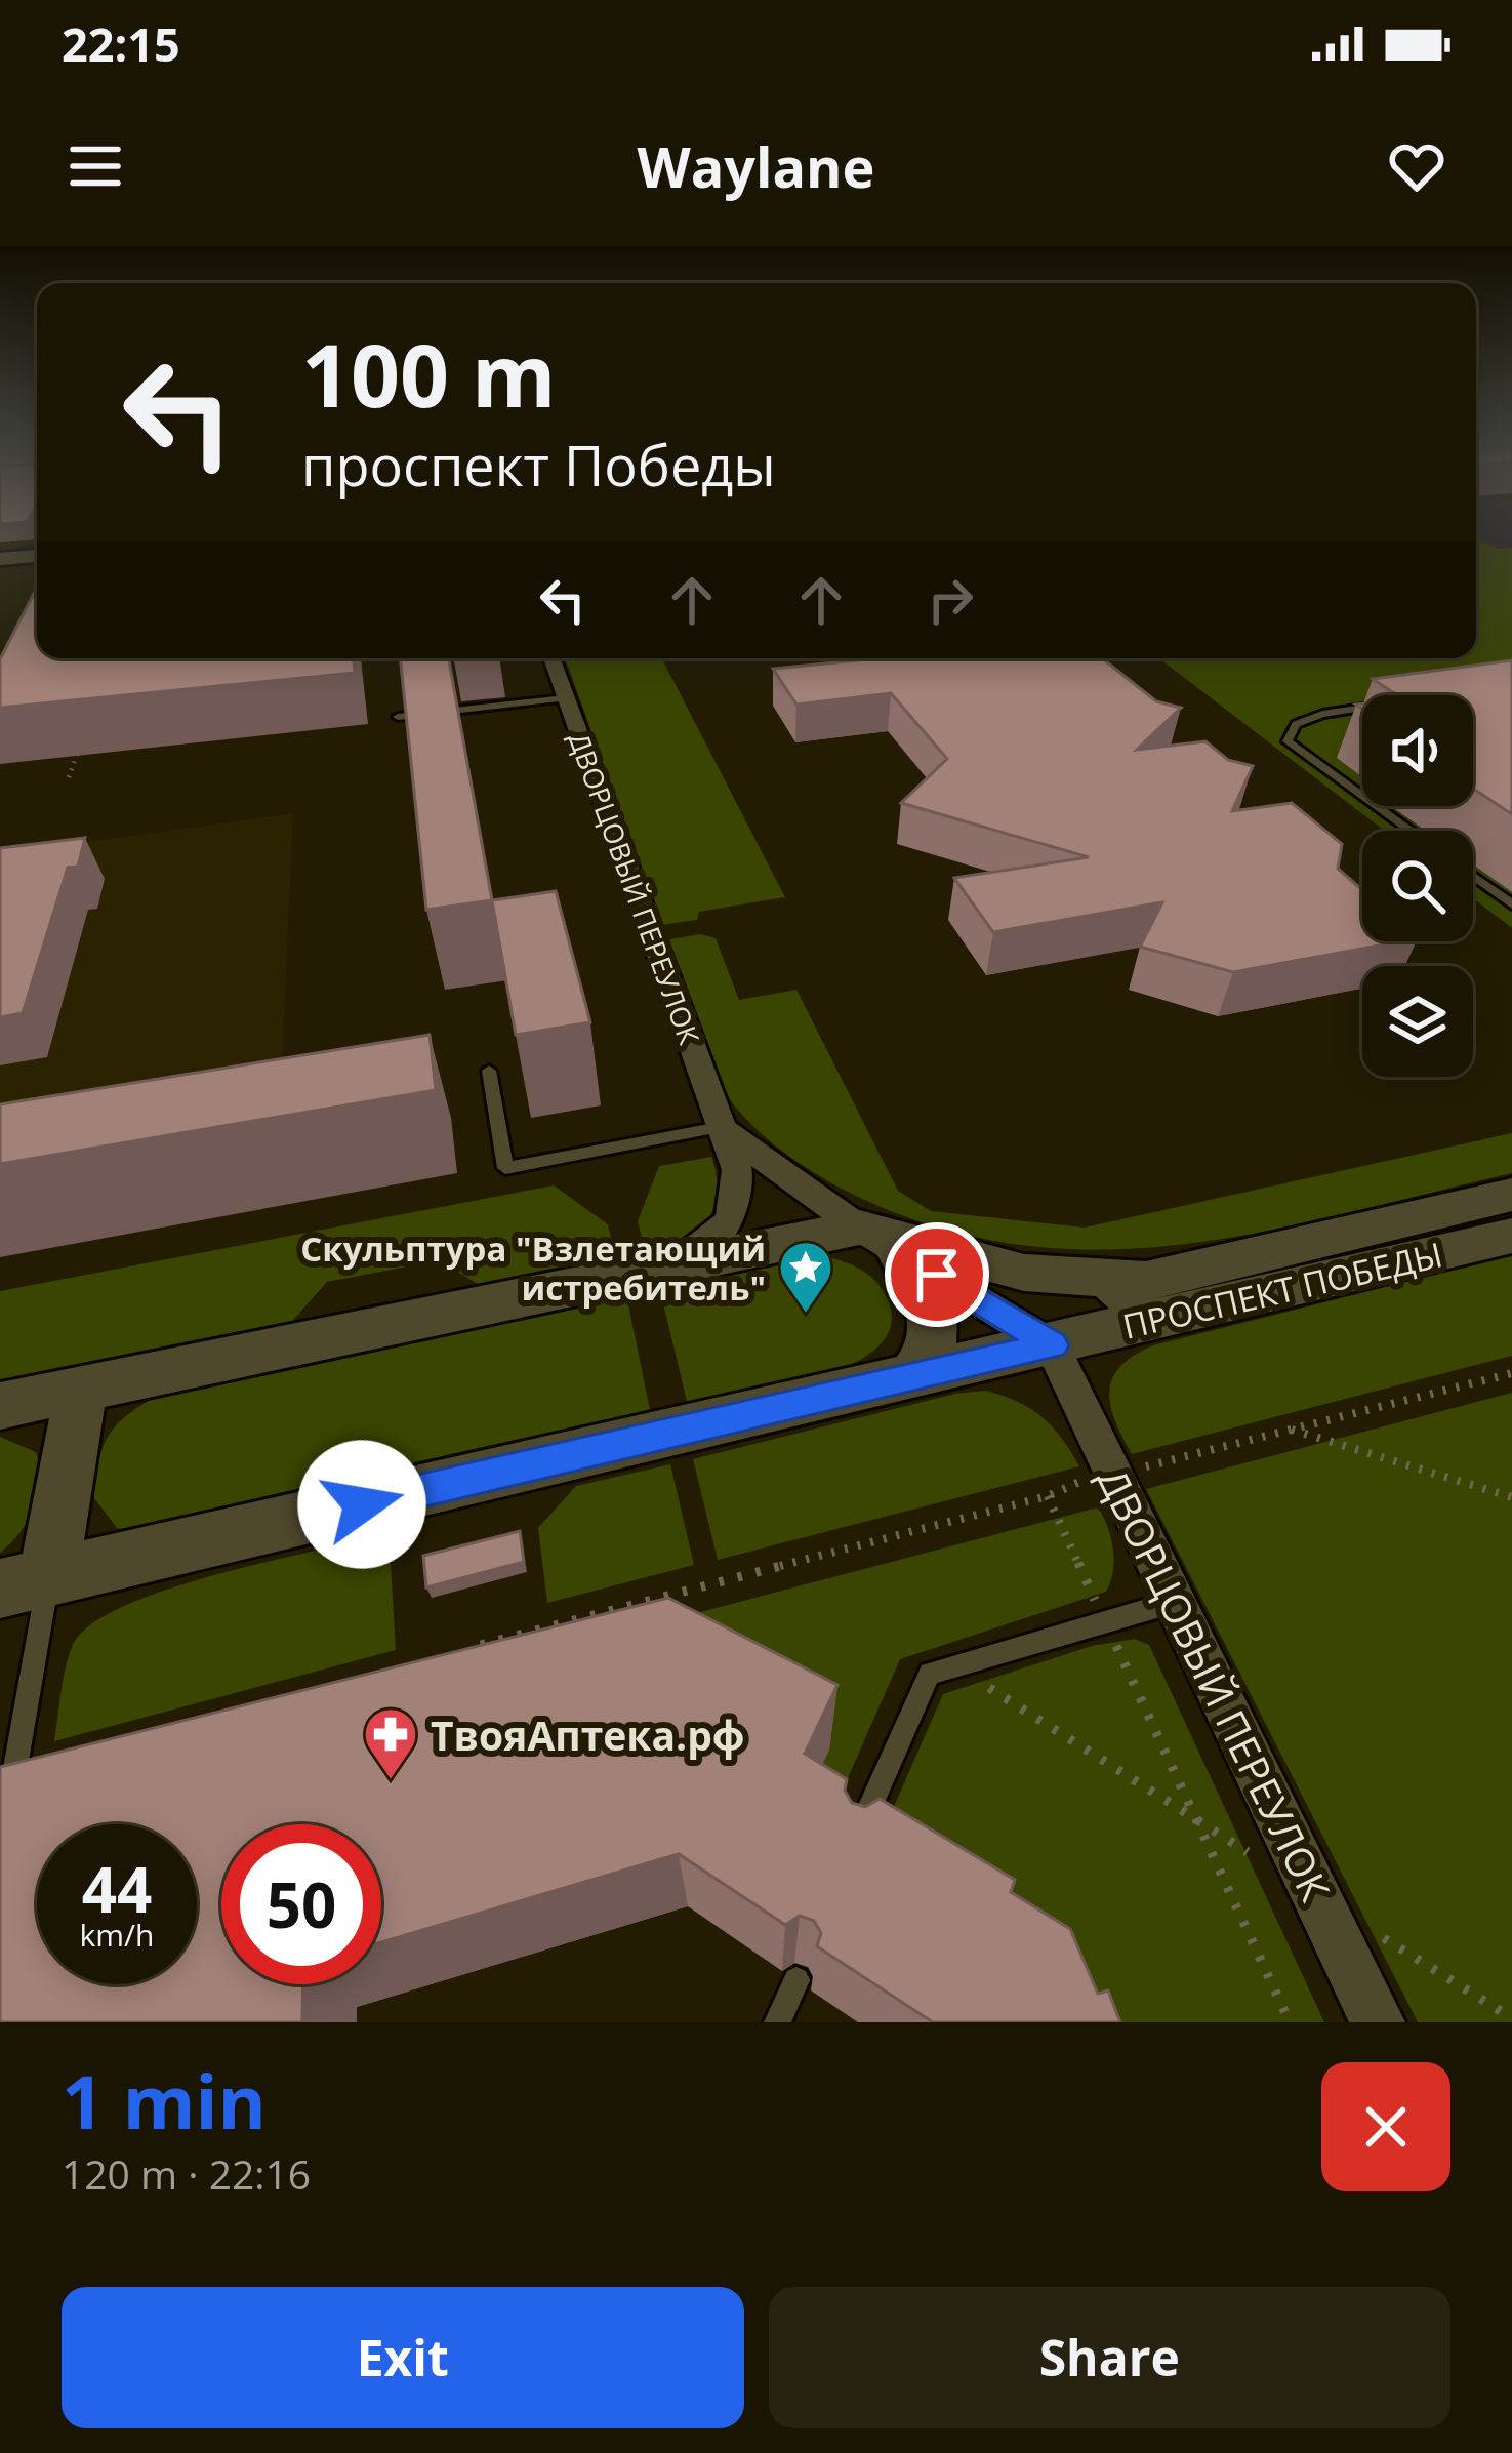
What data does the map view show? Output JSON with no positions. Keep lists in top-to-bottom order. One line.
{"streets":{"main road":["ПРОСПЕКТ ПОБЕДЫ"],"street":["ДВОРЦОВЫЙ ПЕРЕУЛОК"]},"crossings":[["ДВОРЦОВЫЙ ПЕРЕУЛОК","ПРОСПЕКТ ПОБЕДЫ"]],"places":{"place":["Скульптура \"Взлетающий истребитель\""],"pharmacy":["ТвояАптека.рф"]},"page":{"status":"22:15","header":"Waylane","turn":["100 m","проспект Победы"],"speed":"44 km/h","limit":"50","heading":["1 min","120 m · 22:16"],"buttons":["Exit","Share"]}}
